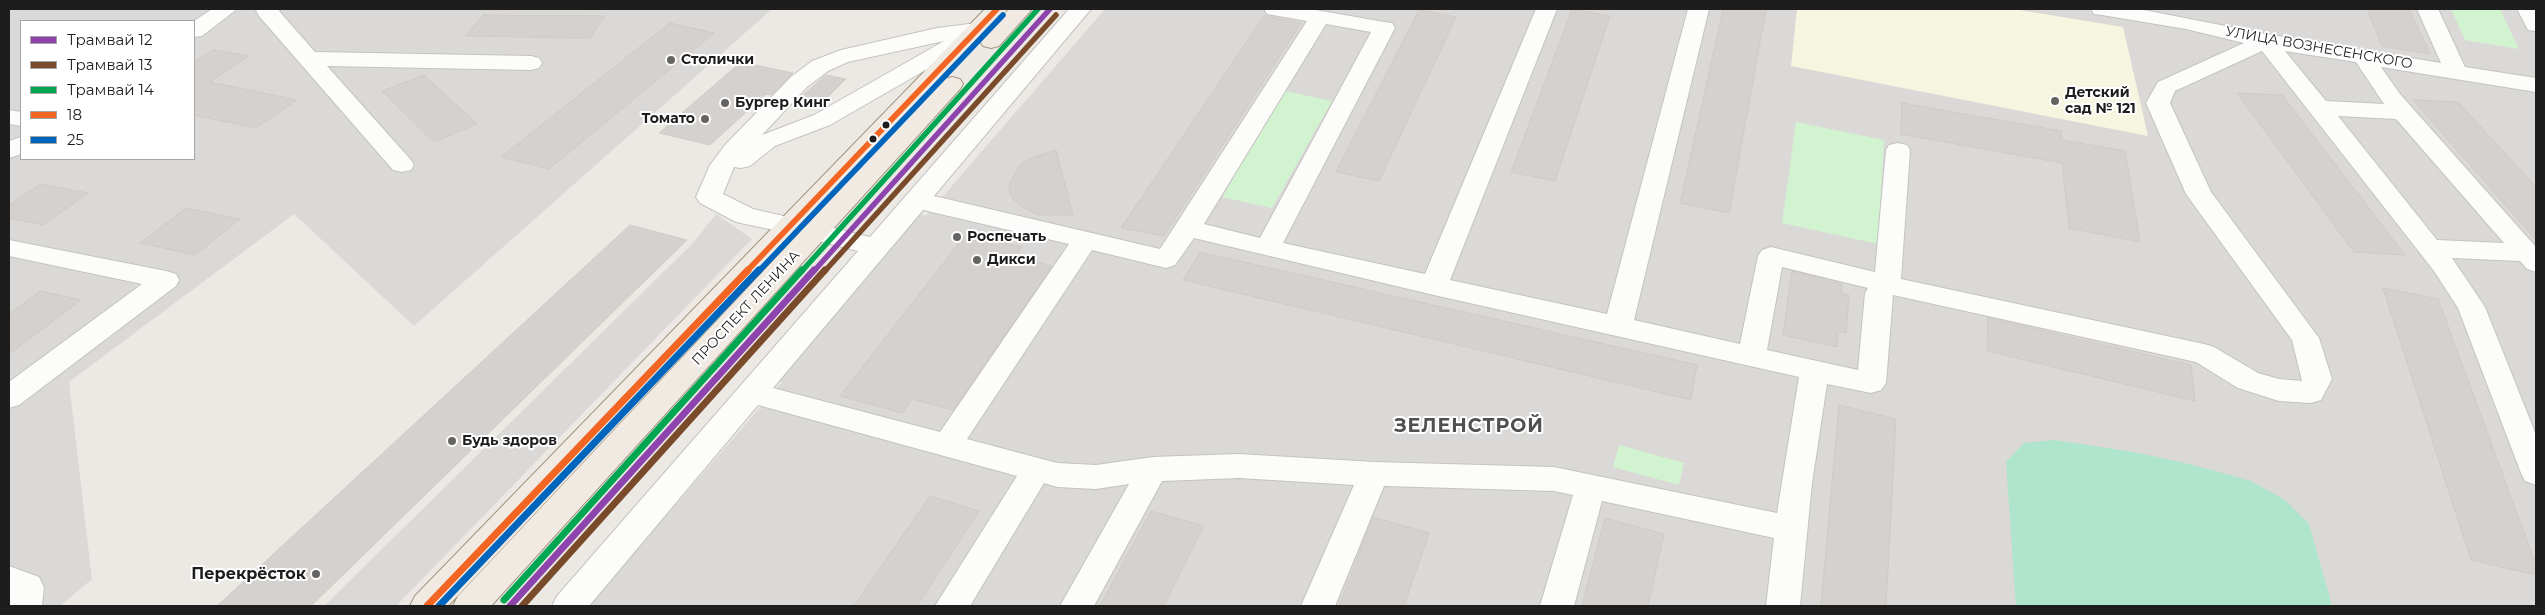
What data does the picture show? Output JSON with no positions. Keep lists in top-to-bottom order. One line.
{"streets":{"main road":["ПРОСПЕКТ ЛЕНИНА"],"street":["УЛИЦА ВОЗНЕСЕНСКОГО"]},"districts":["ЗЕЛЕНСТРОЙ"],"places":["Столички","Детский сад № 121","Бургер Кинг","Томато","Роспечать","Дикси","Будь здоров","Перекрёсток"],"lines":["tram line 12","tram line 14","transit line 18","tram line 13","transit line 25"],"legend":["Трамвай 12","Трамвай 13","Трамвай 14","18","25"]}
